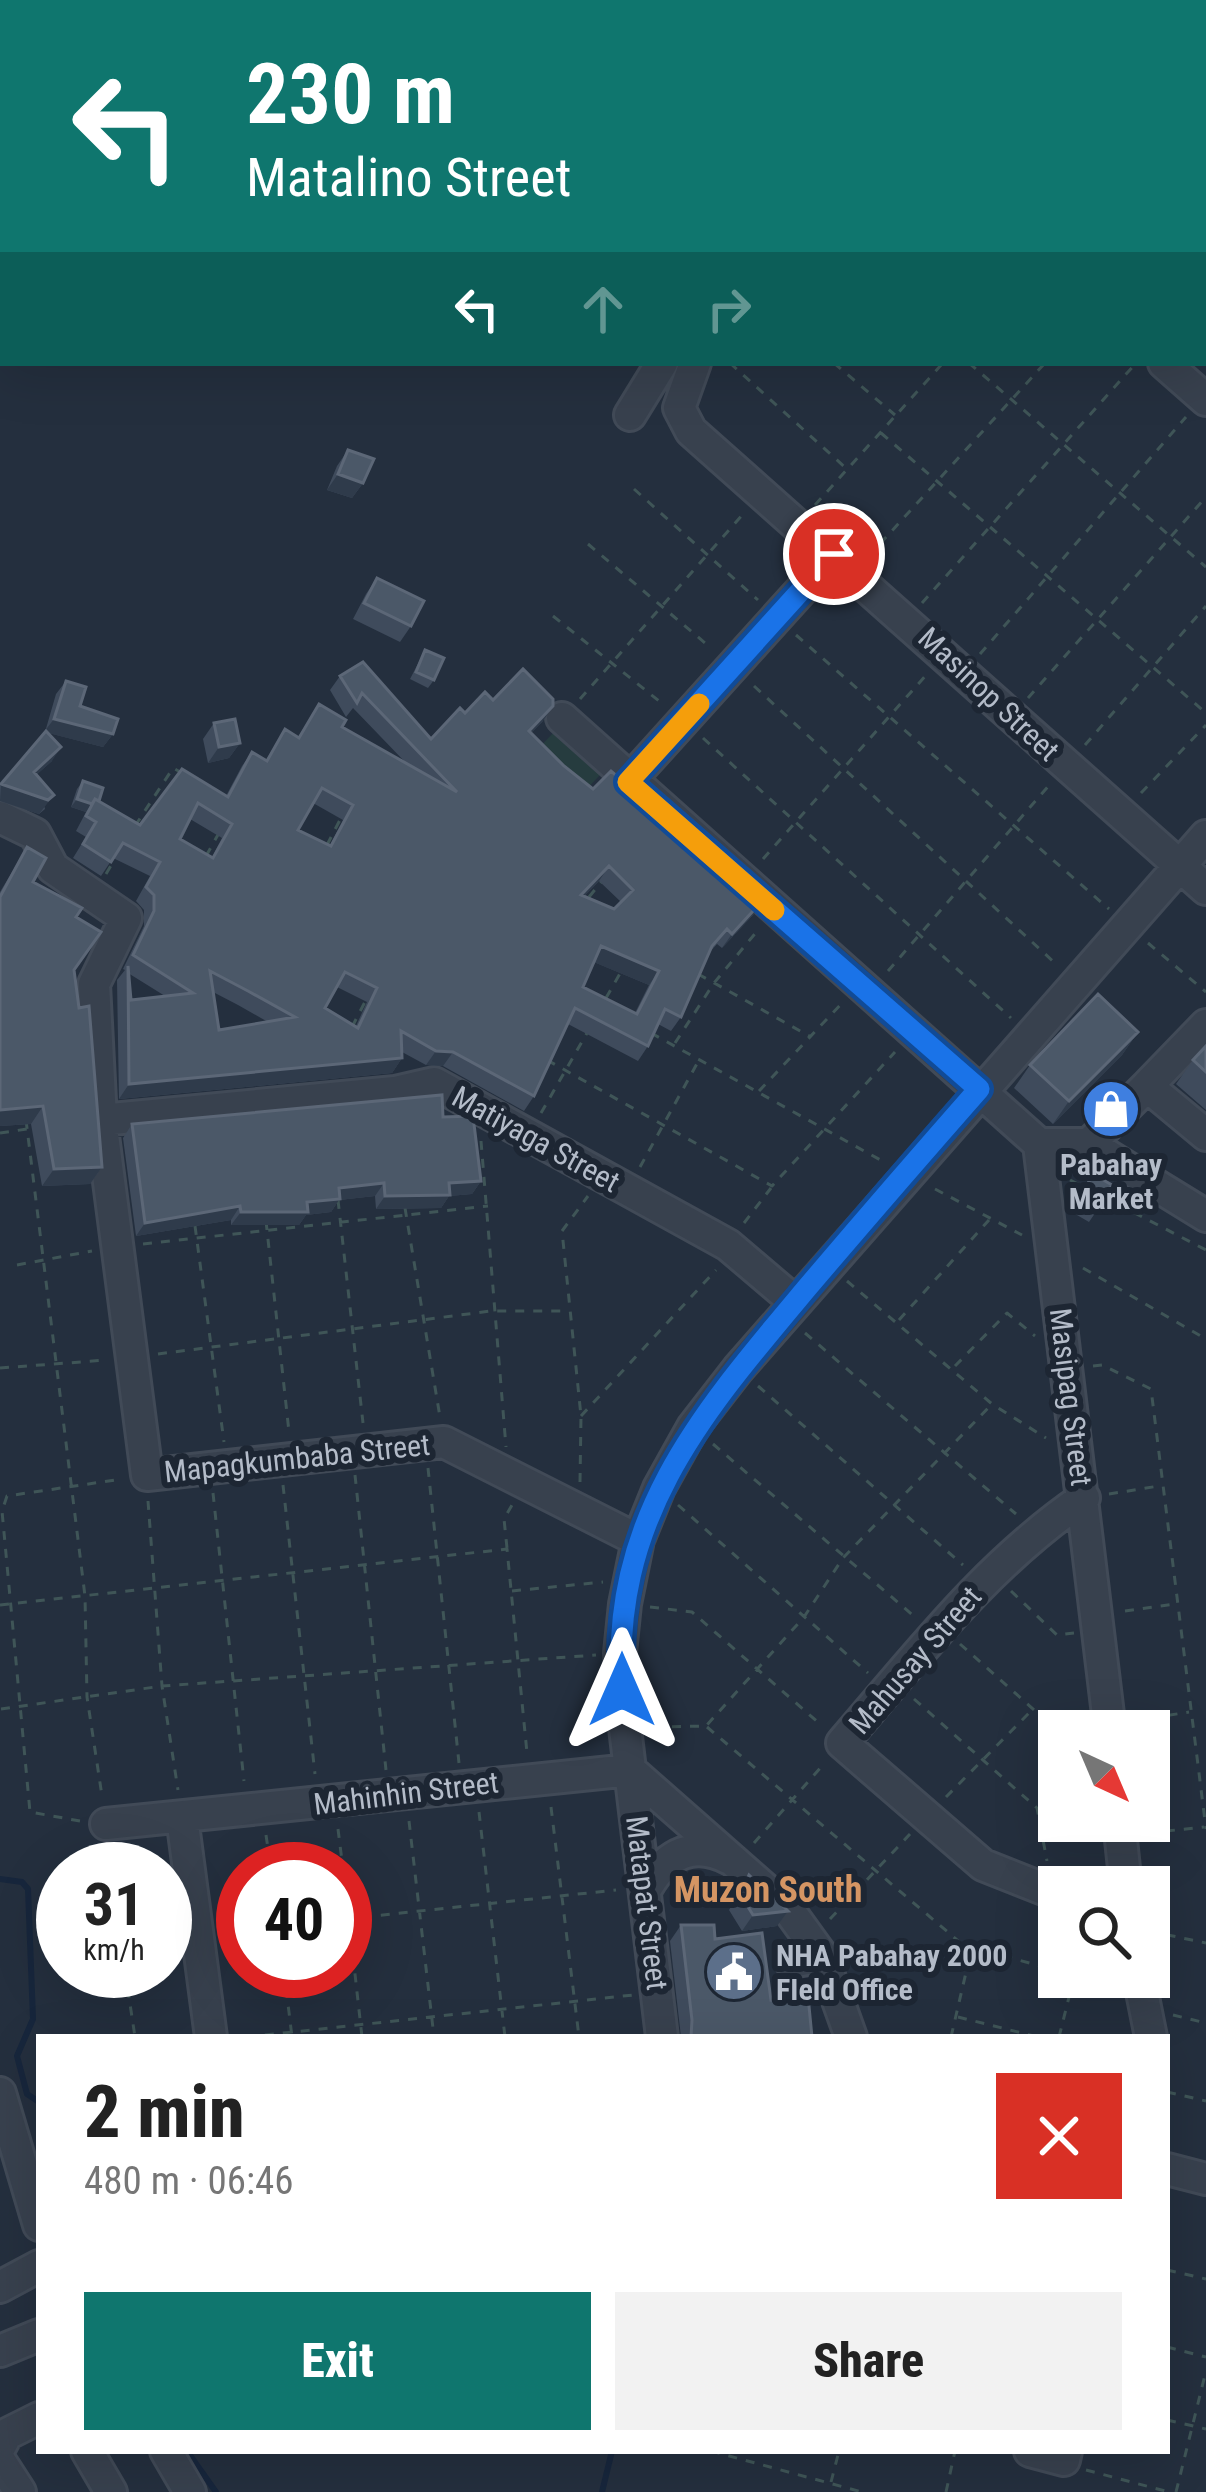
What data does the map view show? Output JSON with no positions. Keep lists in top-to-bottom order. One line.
{"streets":{"street":["Masinop Street","Matiyaga Street","Masipag Street","Mapagkumbaba Street","Mahusay Street","Mahinhin Street","Matapat Street"]},"crossings":[["Masinop Street","Matapat Street"],["Matiyaga Street","Mapagkumbaba Street"],["Matiyaga Street","Matapat Street"],["Masipag Street","Mahusay Street"],["Mapagkumbaba Street","Matapat Street"],["Mahinhin Street","Matapat Street"]],"districts":["Muzon South"],"places":{"shop":["Pabahay Market"],"public building":["NHA Pabahay 2000 FIeld Office"]},"north":"bottom right","page":{"turn":["230 m","Matalino Street"],"speed":"31 km/h","limit":"40","heading":["2 min","480 m · 06:46"],"buttons":["Exit","Share"]}}
